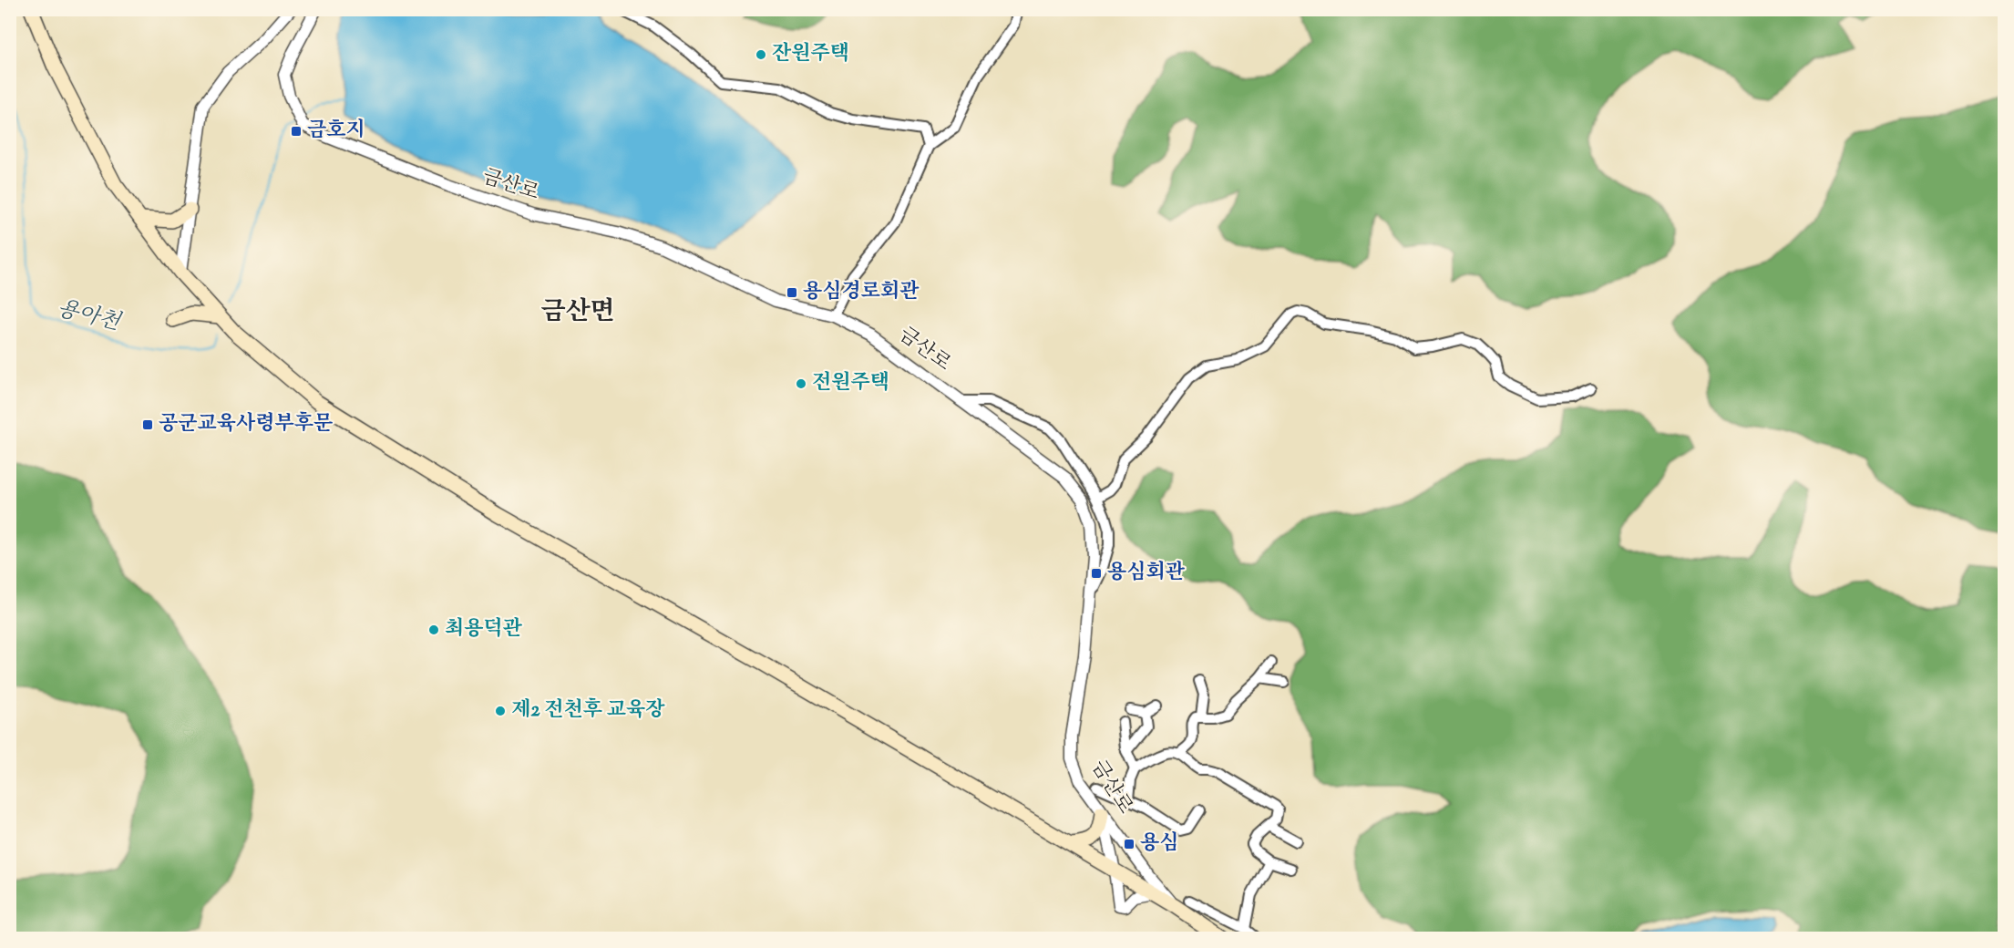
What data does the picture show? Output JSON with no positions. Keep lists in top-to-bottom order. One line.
{"streets":{"street":["금산로"]},"districts":["금산면"],"water":["용아천"],"places":{"other":["잔원주택","전원주택","최용덕관","제2 전천후 교육장"],"transit":["금호지","용심경로회관","공군교육사령부후문","용심회관","용심"]}}
